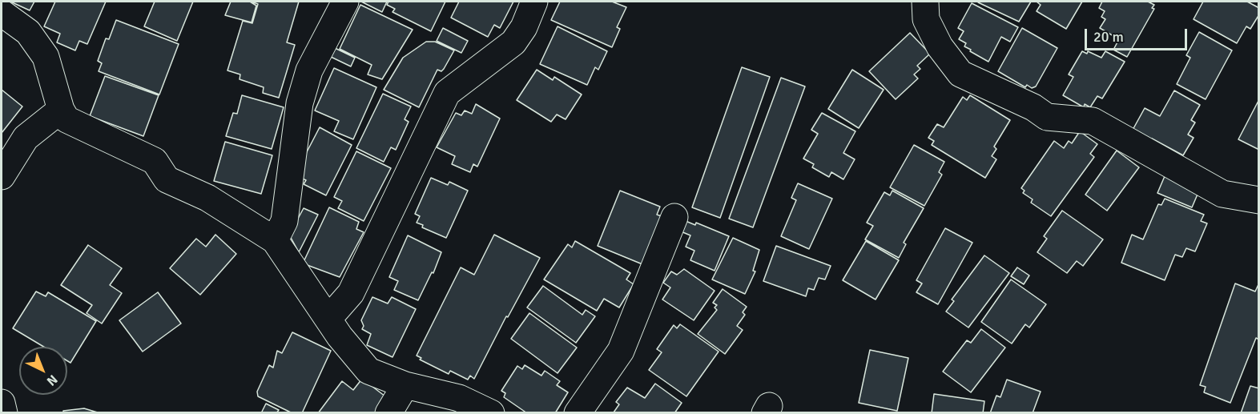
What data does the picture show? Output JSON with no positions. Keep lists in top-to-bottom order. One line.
{"scale_bar":"20 m","north":"bottom right"}
